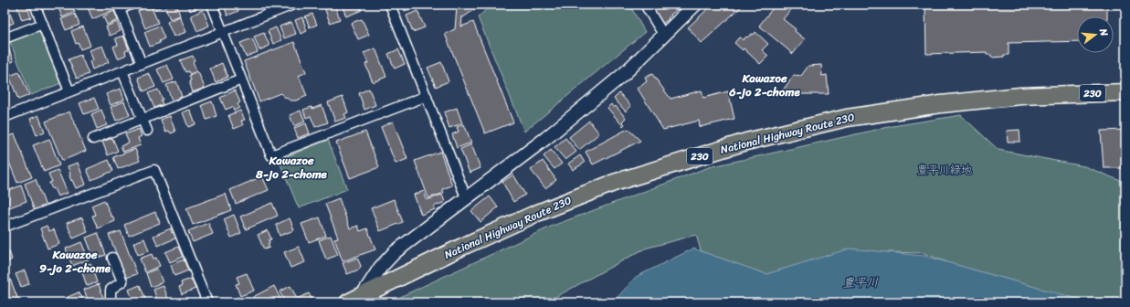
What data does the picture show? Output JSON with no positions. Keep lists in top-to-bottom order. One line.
{"streets":{"highway":["230","National Highway Route 230"]},"districts":["Kawazoe 6-jo 2-chome","Kawazoe 8-jo 2-chome","Kawazoe 9-jo 2-chome"],"water":["豊平川"],"parks":["豊平川緑地"],"north":"right"}
